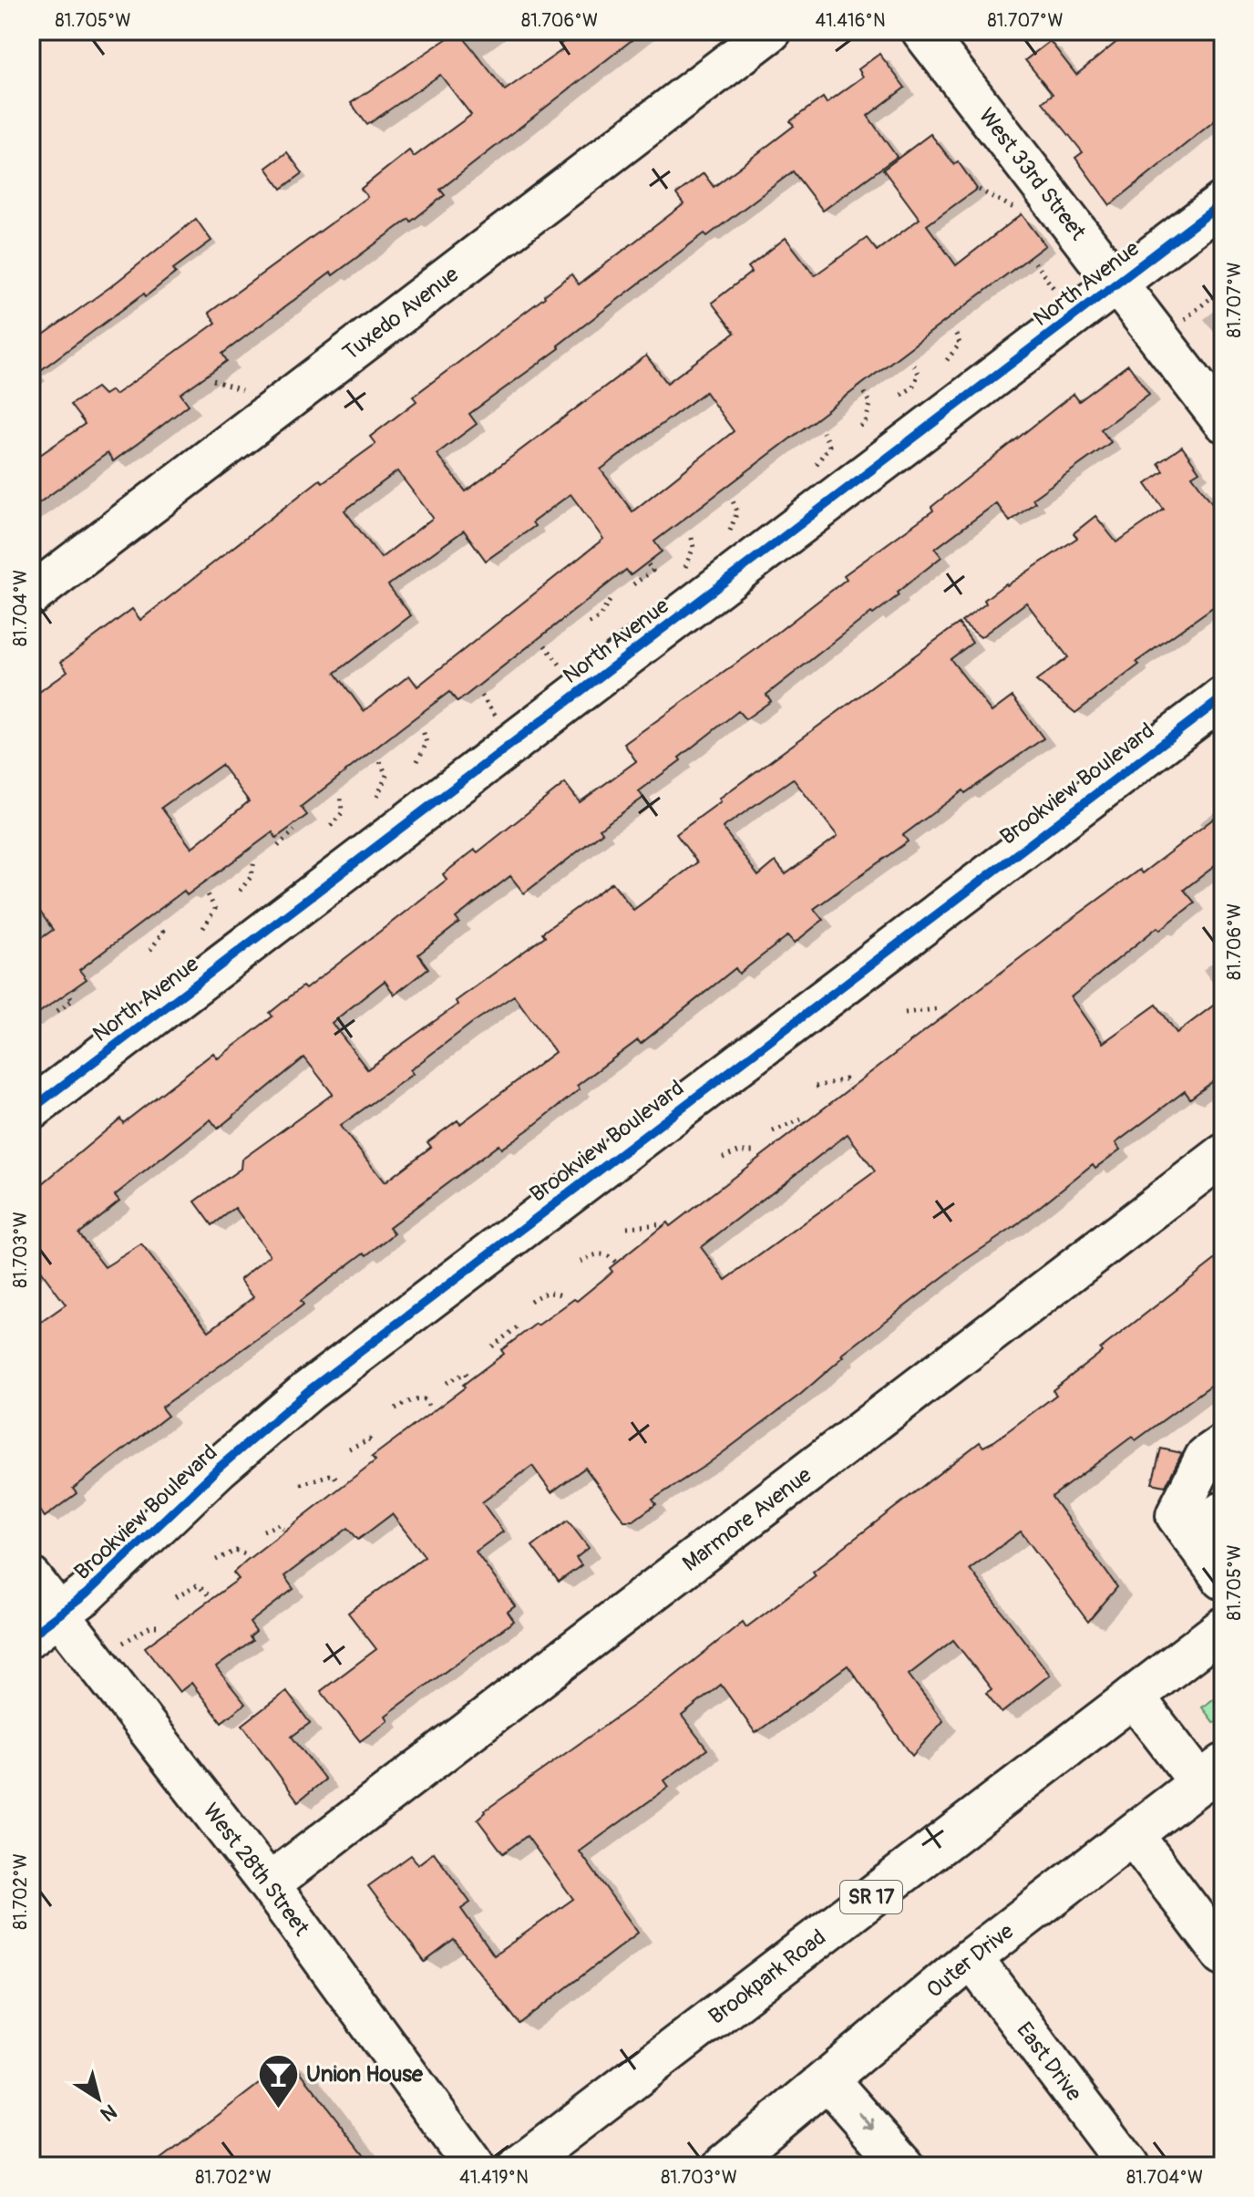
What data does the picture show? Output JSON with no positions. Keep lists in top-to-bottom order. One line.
{"streets":{"street":["West 33rd Street","North Avenue","Tuxedo Avenue","Brookview Boulevard","Marmore Avenue","West 28th Street","SR 17","Outer Drive","Brookpark Road","East Drive"]},"crossings":[["West 33rd Street","North Avenue"],["Brookview Boulevard","West 28th Street"],["Marmore Avenue","West 28th Street"],["Outer Drive","East Drive"]],"places":{"bar":["Union House"]},"north":"bottom right","coordinates":["81.705°W","81.706°W","41.416°N","81.707°W","81.704°W","81.703°W","81.702°W","41.419°N"]}
